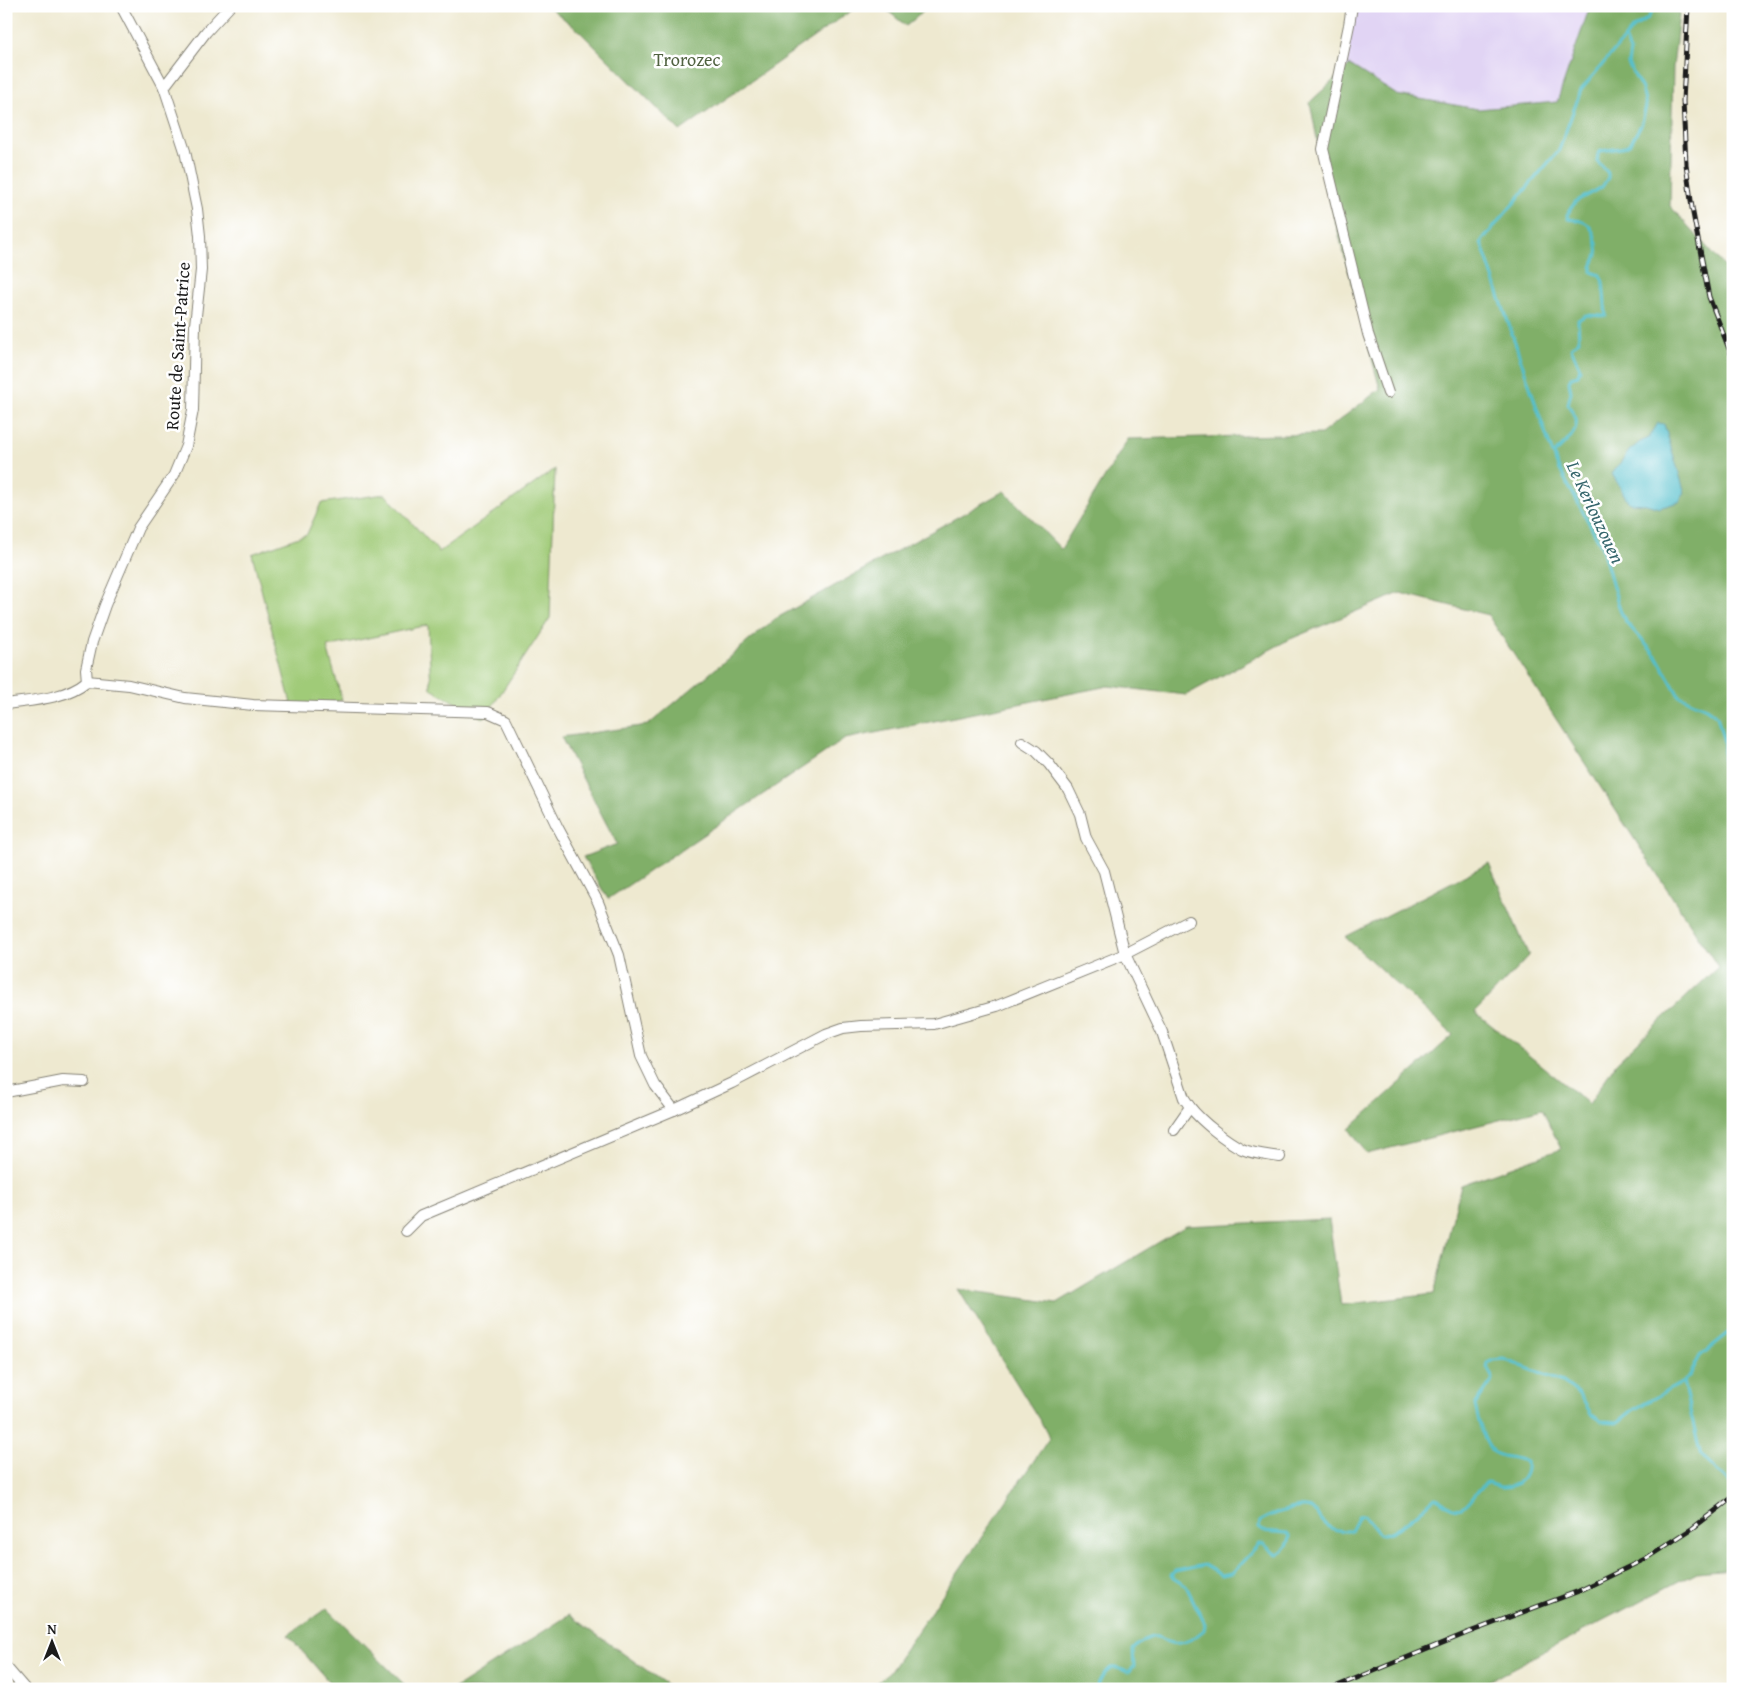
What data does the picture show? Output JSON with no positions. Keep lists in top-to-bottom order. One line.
{"streets":{"street":["Route de Saint-Patrice"]},"water":["Le Kerlouzouen"],"parks":["Trorozec"],"north":"top"}
